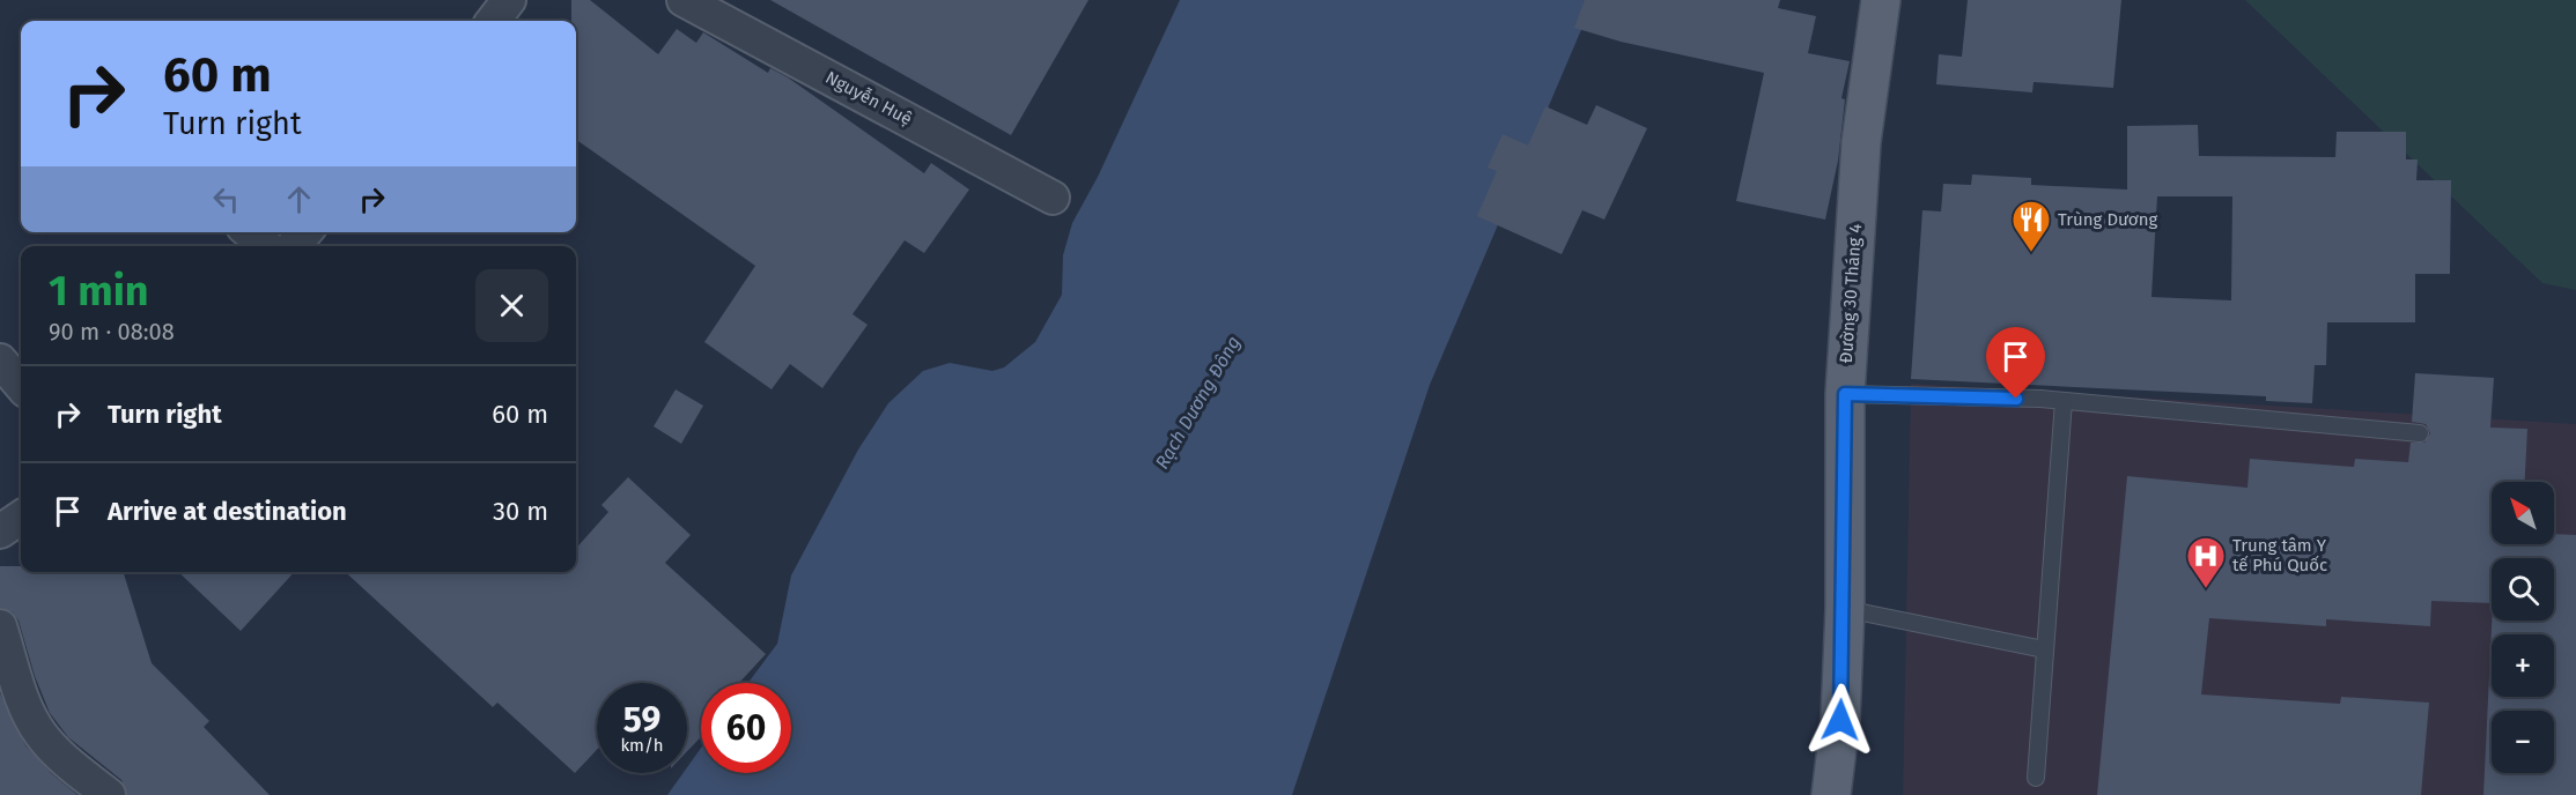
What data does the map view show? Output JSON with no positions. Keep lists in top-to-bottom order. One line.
{"streets":{"main road":["Đường 30 Tháng 4"],"street":["Nguyễn Huệ"]},"water":["Rạch Dương Đông"],"places":{"restaurant":["Trùng Dương"],"hospital":["Trung tâm Y tế Phú Quốc"]},"north":"top left","page":{"turn":["60 m","Turn right"],"heading":["1 min","90 m · 08:08"],"list":[{"name":"Turn right","value":"60 m"},{"name":"Arrive at destination","value":"30 m"}],"map_buttons":["+","−"],"speed":"59 km/h","limit":"60"}}
